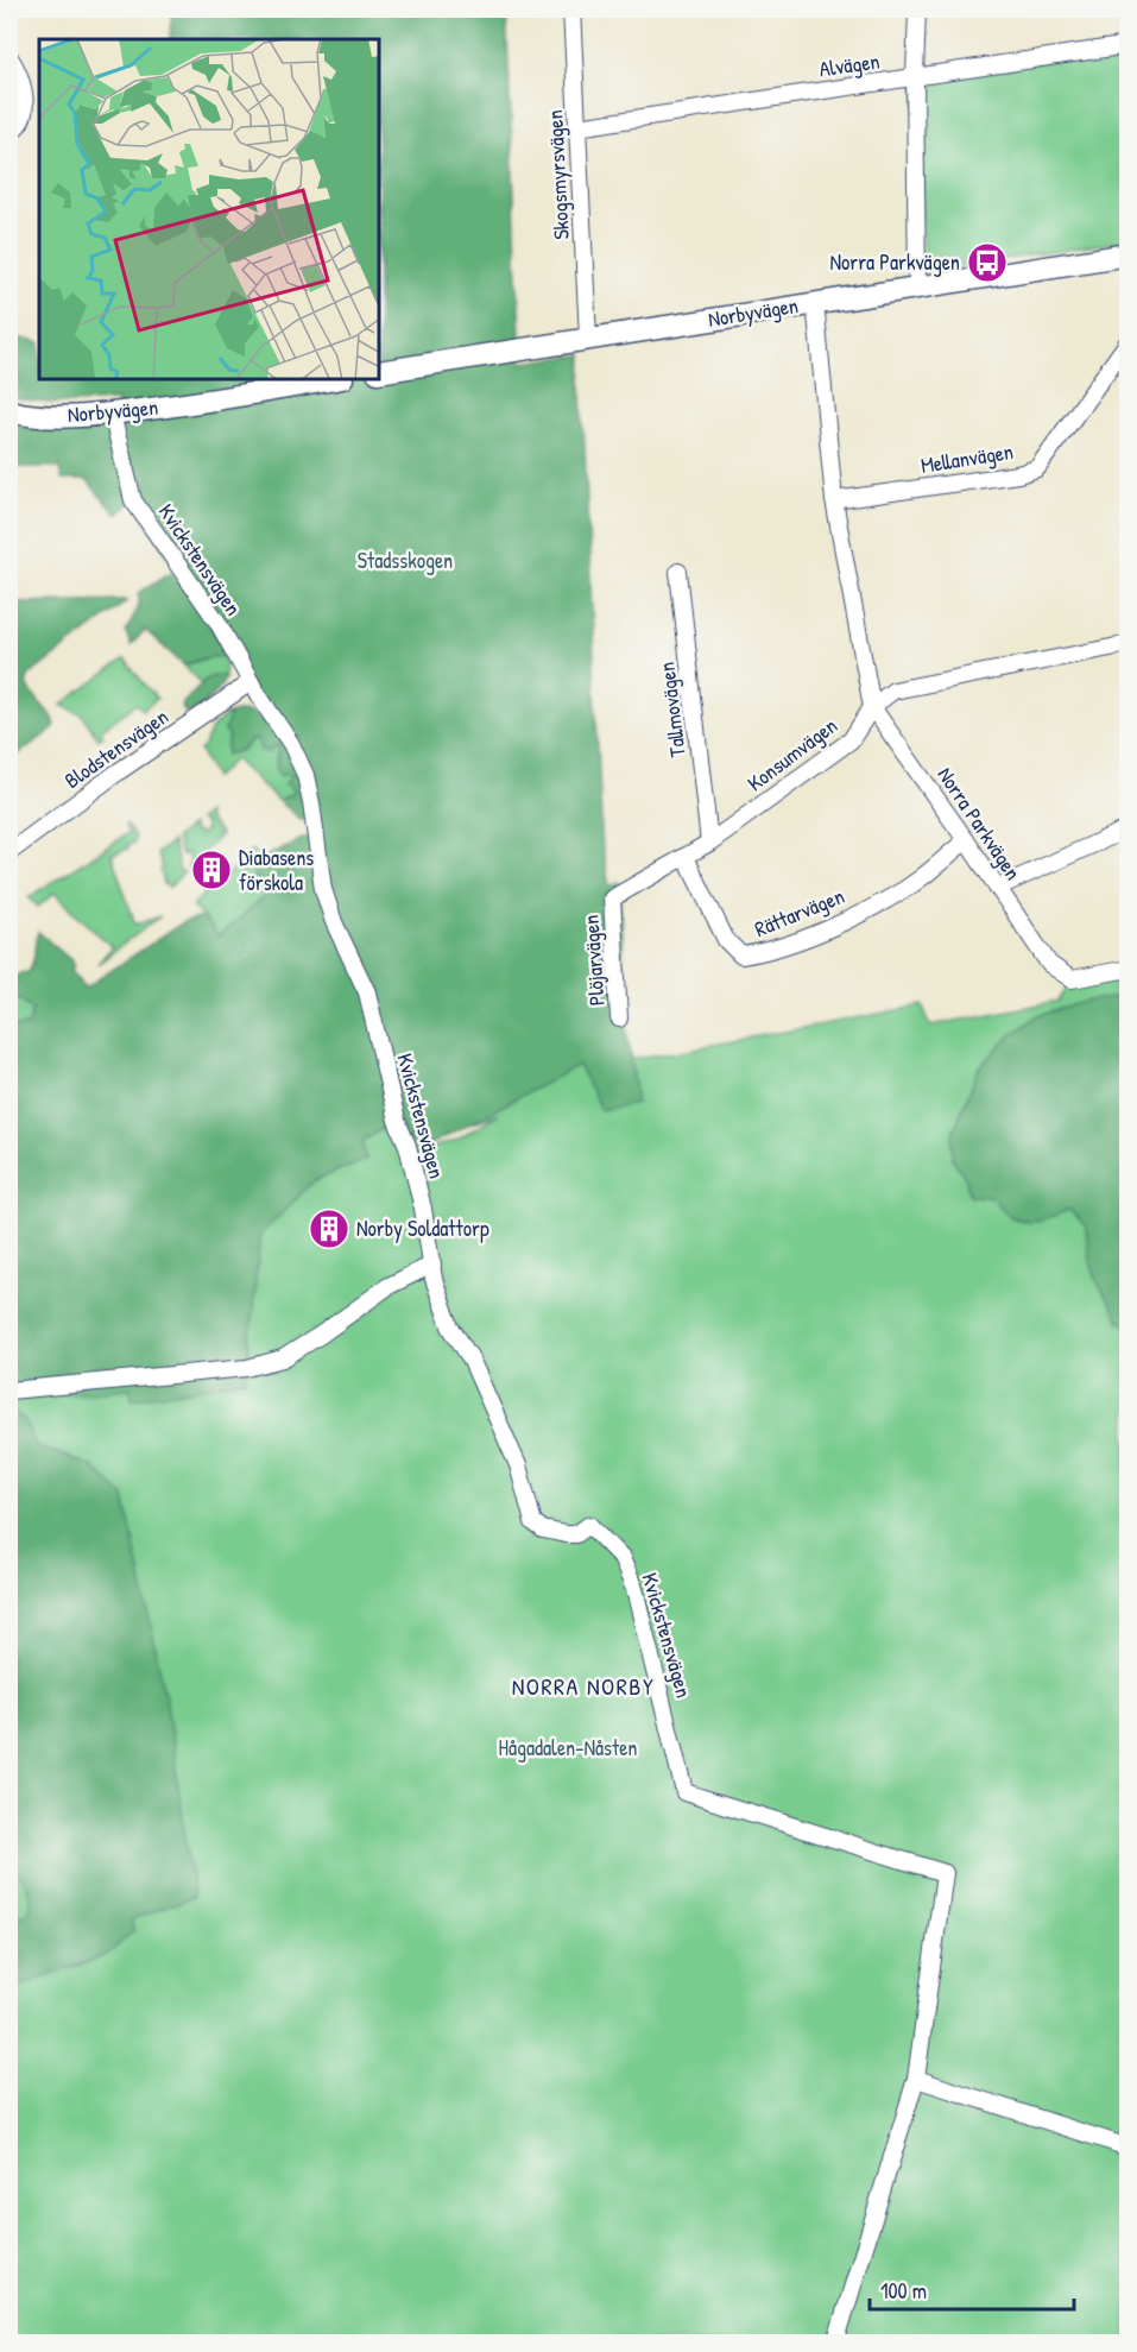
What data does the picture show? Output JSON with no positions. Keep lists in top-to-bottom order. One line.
{"streets":{"street":["Alvägen","Skogsmyrsvägen","Norbyvägen","Mellanvägen","Kvickstensvägen","Tallmovägen","Blodstensvägen","Konsumvägen","Norra Parkvägen","Rättarvägen","Plöjarvägen"]},"crossings":[["Alvägen","Skogsmyrsvägen"],["Skogsmyrsvägen","Norbyvägen"],["Norbyvägen","Kvickstensvägen"],["Norbyvägen","Norra Parkvägen"],["Mellanvägen","Norra Parkvägen"],["Kvickstensvägen","Blodstensvägen"],["Tallmovägen","Konsumvägen"],["Konsumvägen","Norra Parkvägen"],["Konsumvägen","Rättarvägen"],["Konsumvägen","Plöjarvägen"],["Norra Parkvägen","Rättarvägen"]],"districts":["NORRA NORBY"],"parks":["Stadsskogen","Hågadalen-Nåsten"],"places":{"bus stop":["Norra Parkvägen"],"building":["Diabasens förskola","Norby Soldattorp"]},"scale_bar":"100 m"}
